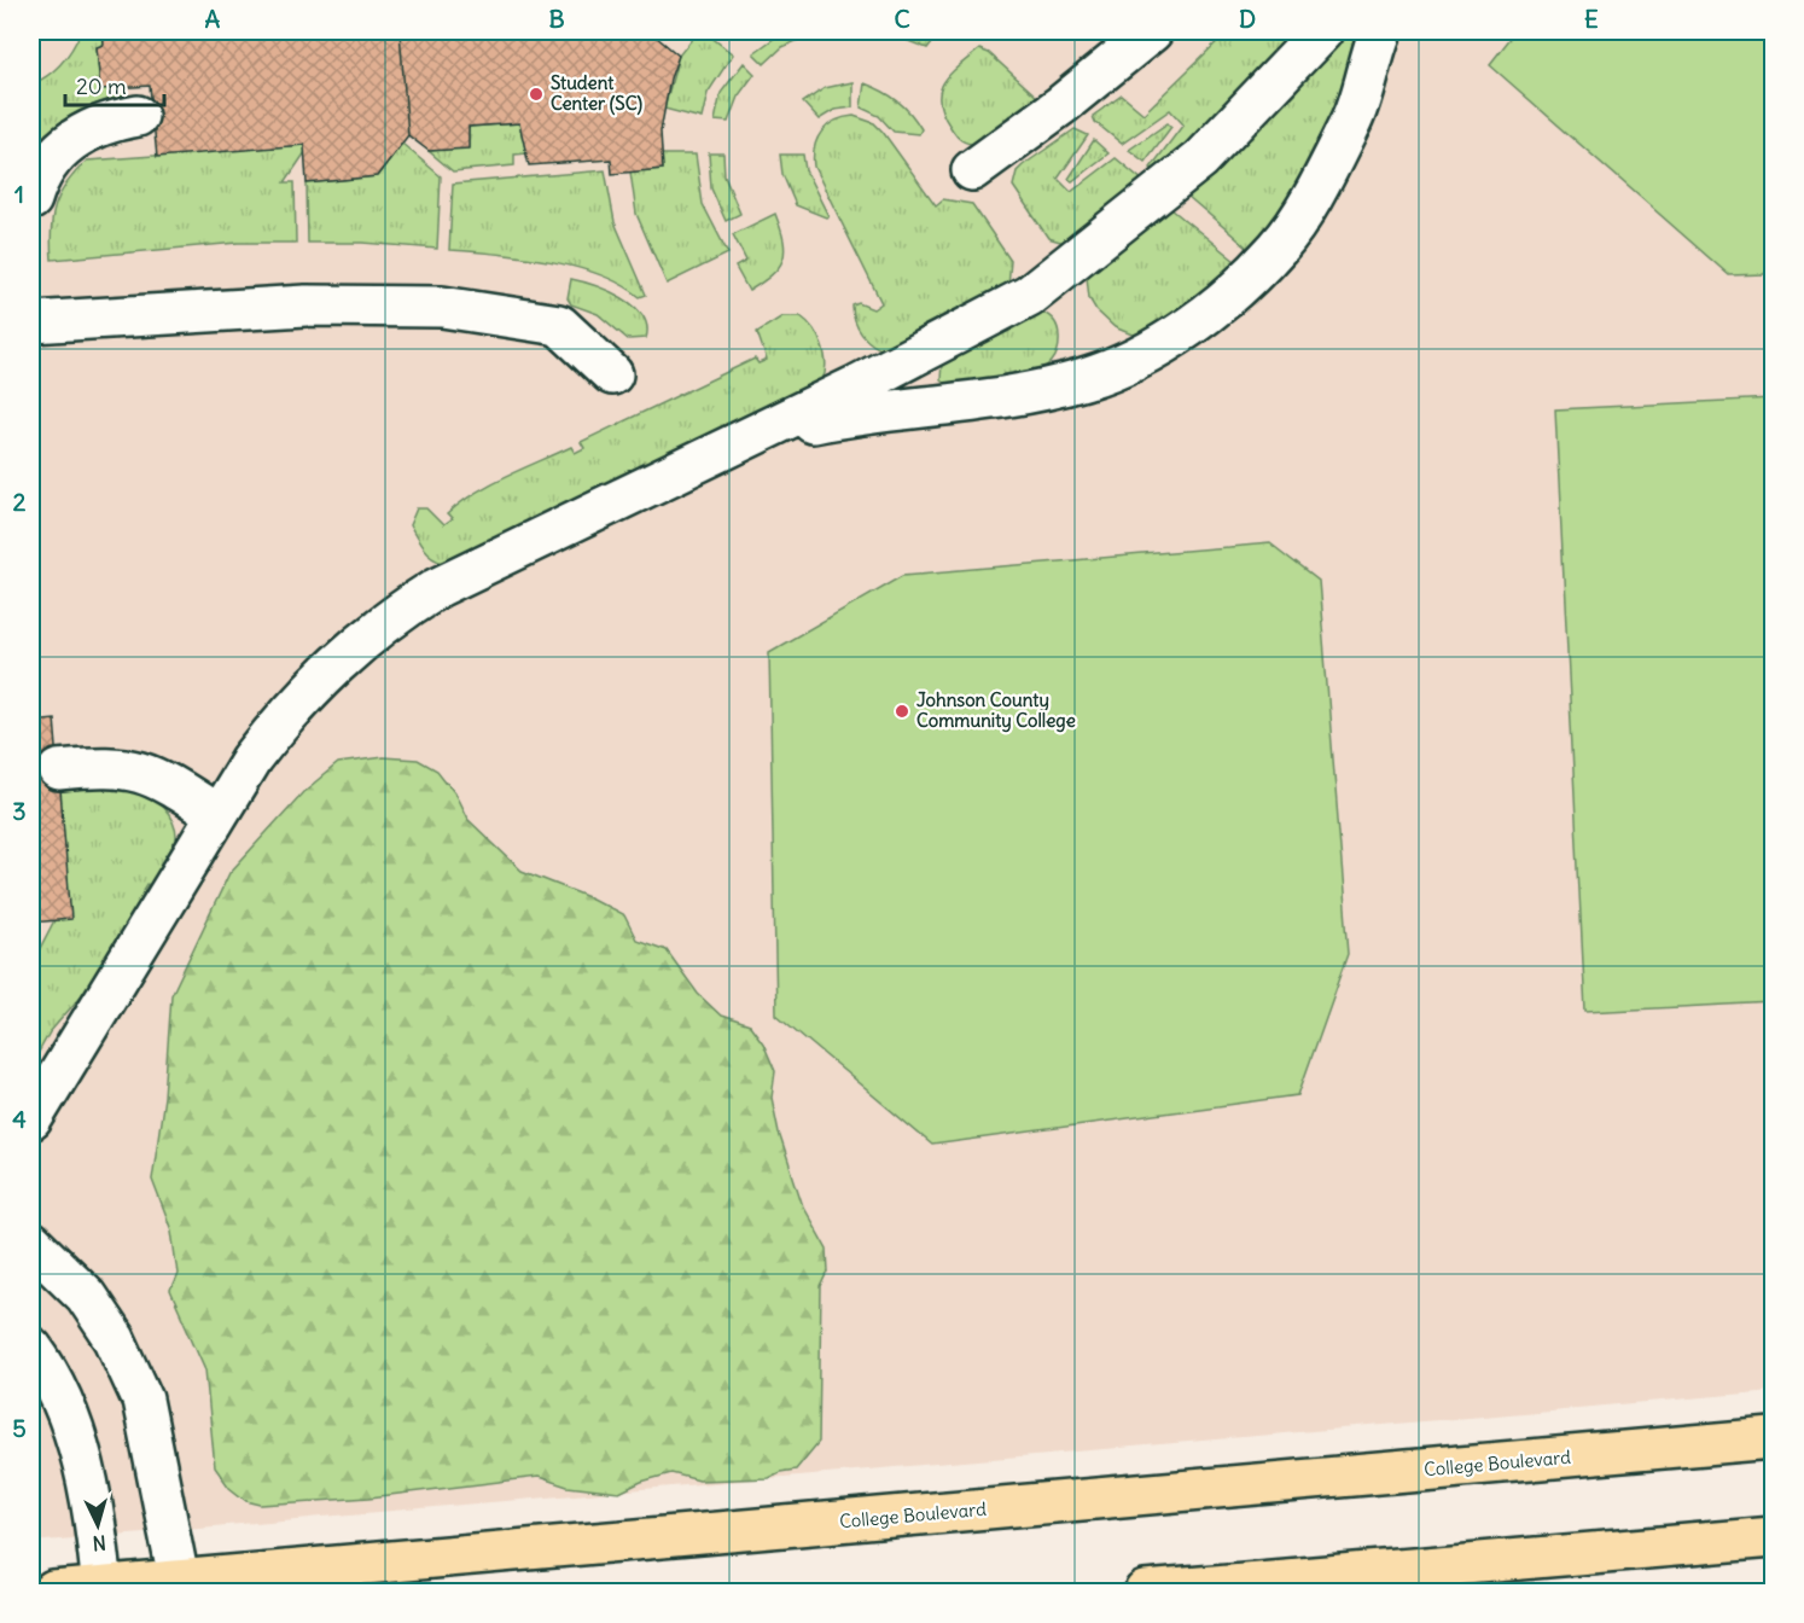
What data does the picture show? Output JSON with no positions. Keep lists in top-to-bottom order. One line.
{"streets":{"main road":["College Boulevard"]},"places":["Student Center (SC)","Johnson County Community College"],"scale_bar":"20 m","north":"bottom","grid":{"columns":["A","B","C","D","E"],"rows":["1","2","3","4","5"]}}
